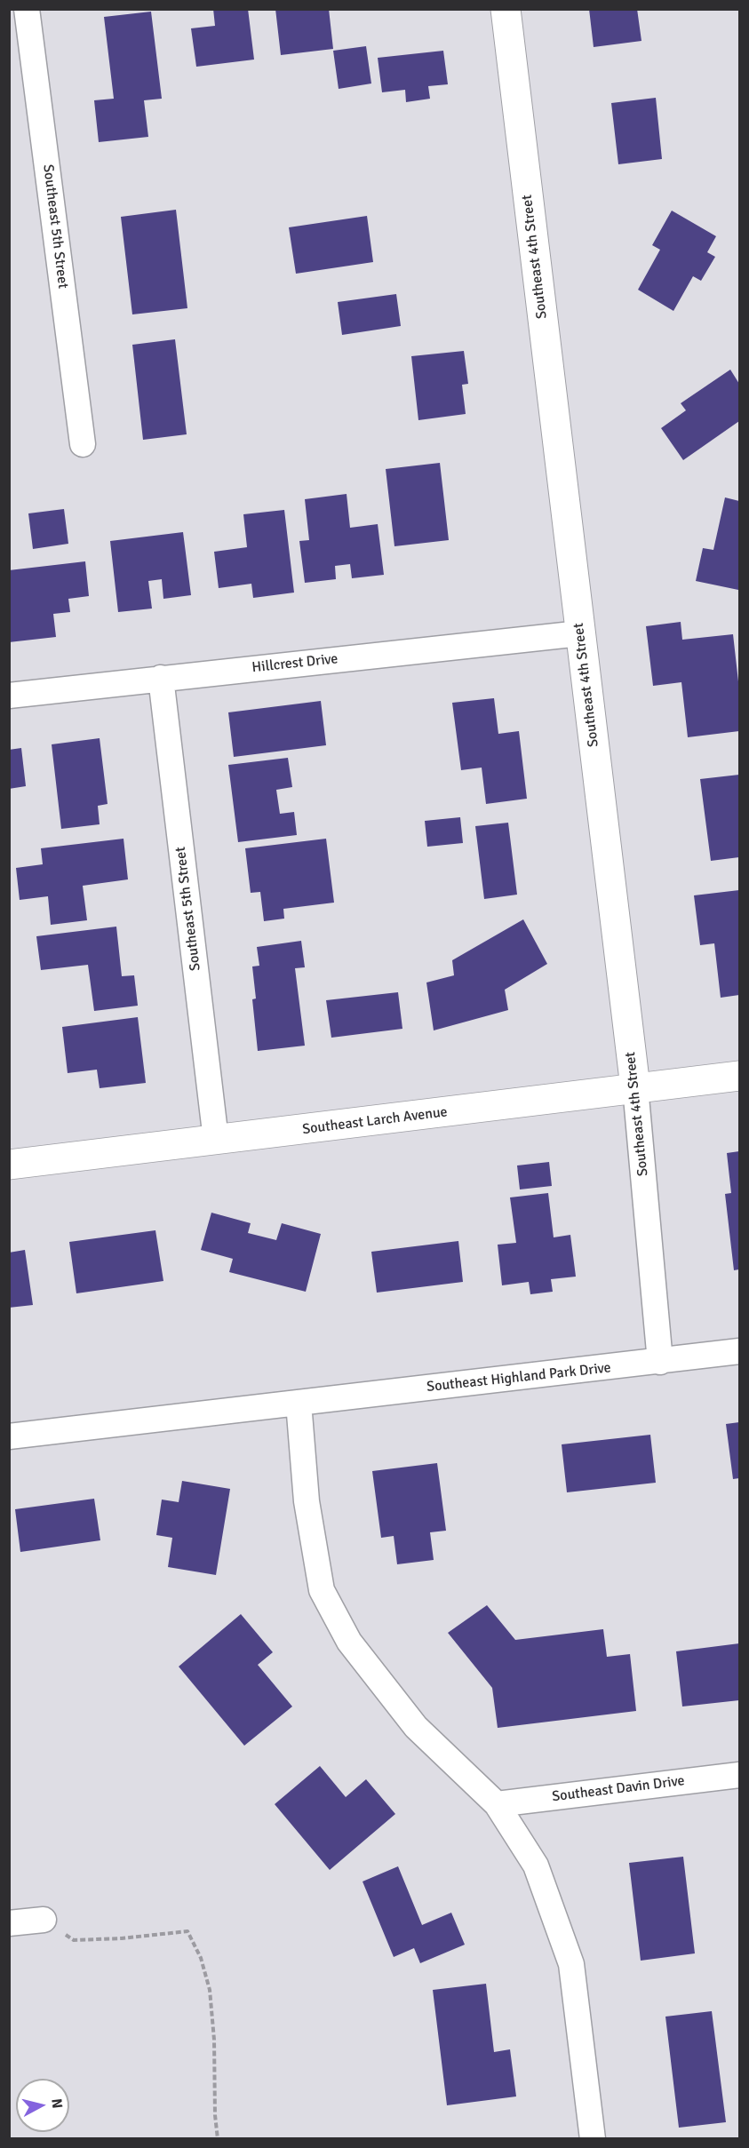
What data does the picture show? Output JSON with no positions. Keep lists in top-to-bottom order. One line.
{"streets":{"street":["Southeast 5th Street","Southeast 4th Street","Hillcrest Drive","Southeast Larch Avenue","Southeast Highland Park Drive","Southeast Davin Drive"]},"crossings":[["Southeast 5th Street","Hillcrest Drive"],["Southeast 5th Street","Southeast Larch Avenue"],["Southeast 4th Street","Hillcrest Drive"],["Southeast 4th Street","Southeast Larch Avenue"],["Southeast 4th Street","Southeast Highland Park Drive"]],"north":"right"}
